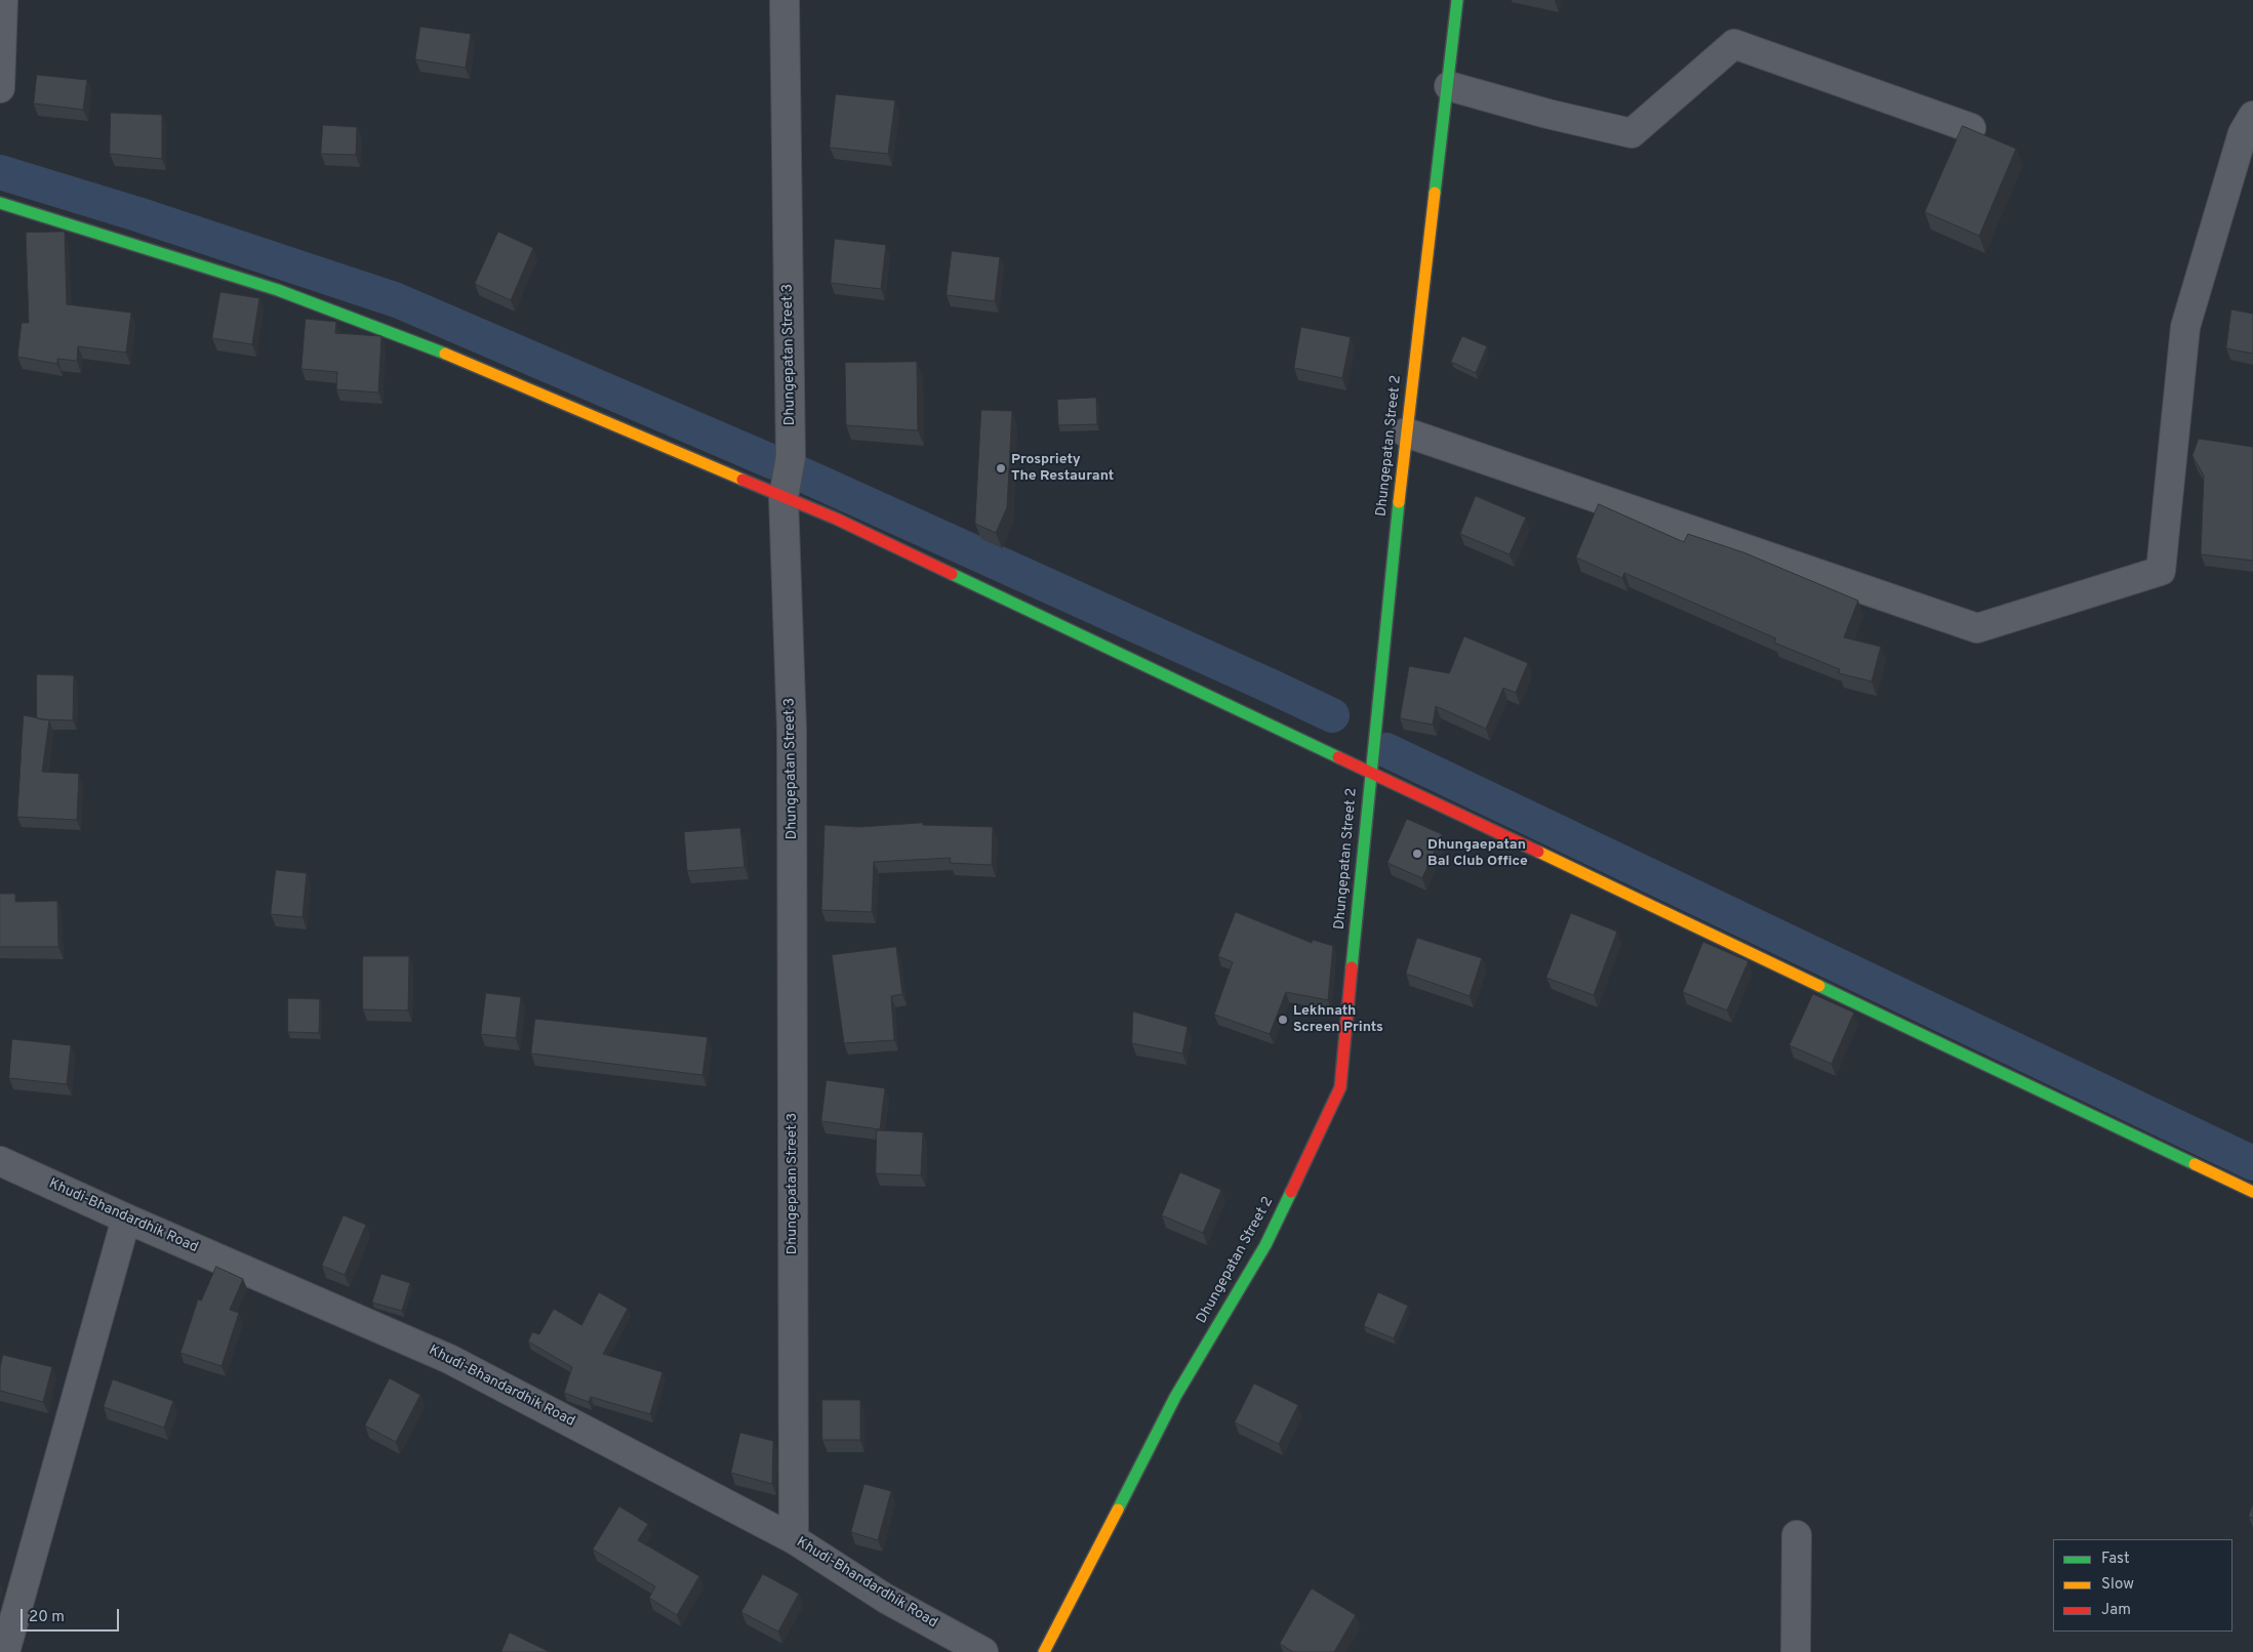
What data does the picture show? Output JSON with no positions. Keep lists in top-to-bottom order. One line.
{"streets":{"street":["Dhungepatan Street 3","Dhungepatan Street 2","Khudi-Bhandardhik Road"]},"crossings":[["Dhungepatan Street 3","Khudi-Bhandardhik Road"]],"places":["Prospriety The Restaurant","Dhungaepatan Bal Club Office","Lekhnath Screen Prints"],"legend":["Fast","Slow","Jam"],"scale_bar":"20 m"}
